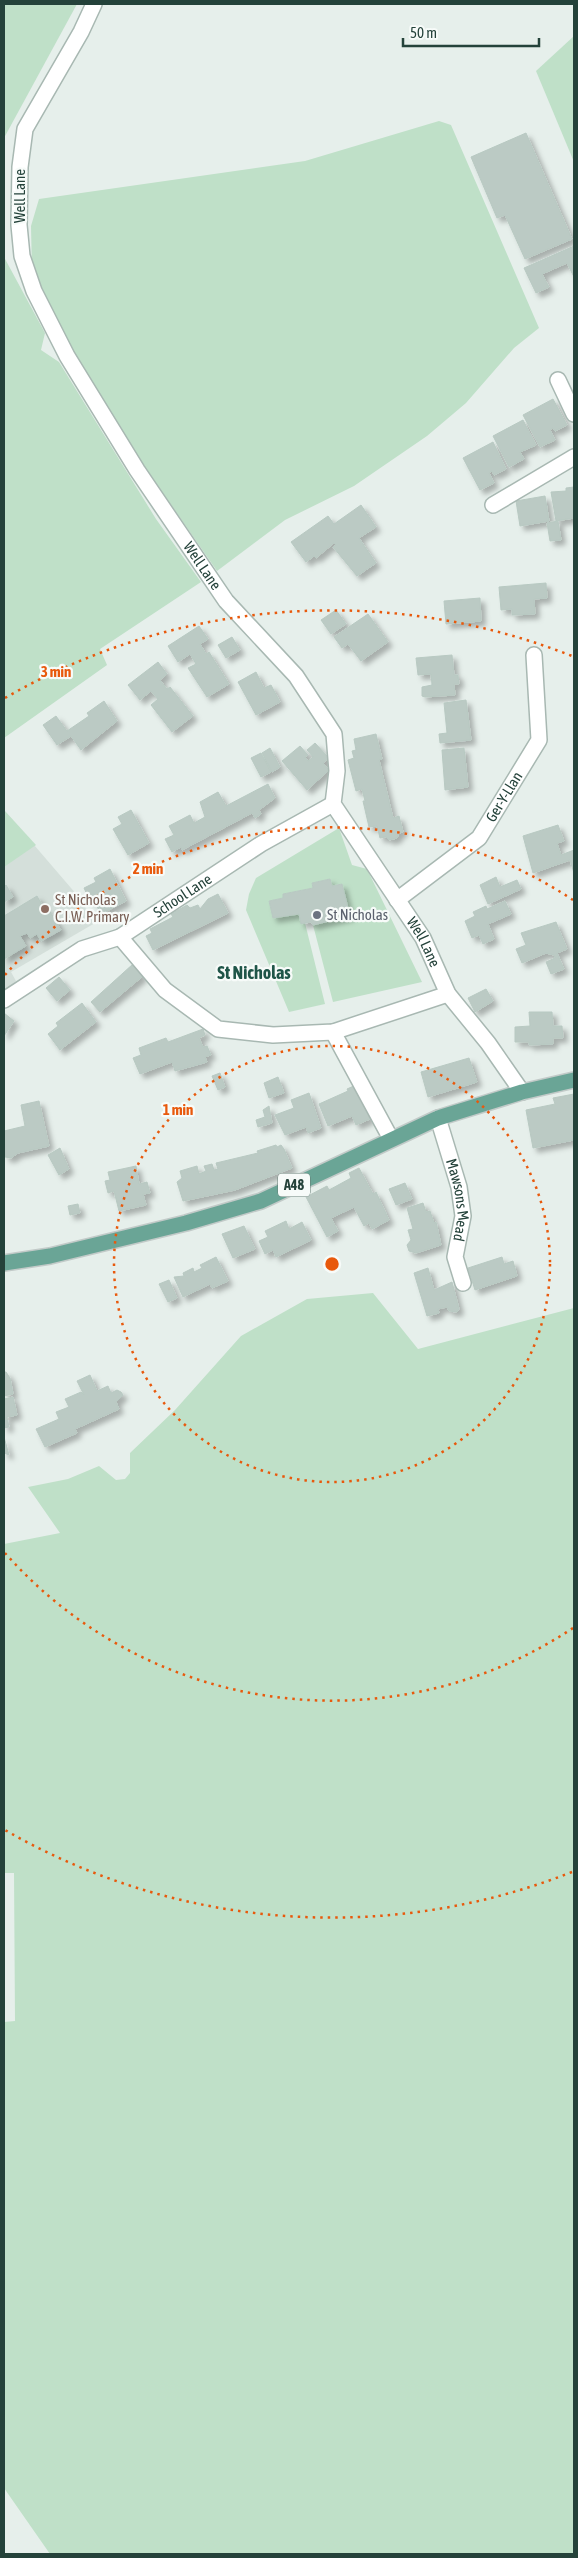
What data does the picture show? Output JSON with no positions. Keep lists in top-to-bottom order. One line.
{"streets":{"main road":["A48"],"street":["Well Lane","Ger-Y-Llan","School Lane","Mawsons Mead"]},"crossings":[["Well Lane","Ger-Y-Llan"],["Well Lane","School Lane"],["Well Lane","A48"],["A48","Mawsons Mead"]],"districts":["St Nicholas"],"places":["St Nicholas C.I.W. Primary","St Nicholas"],"scale_bar":"50 m","rings":["3 min","2 min","1 min"]}
